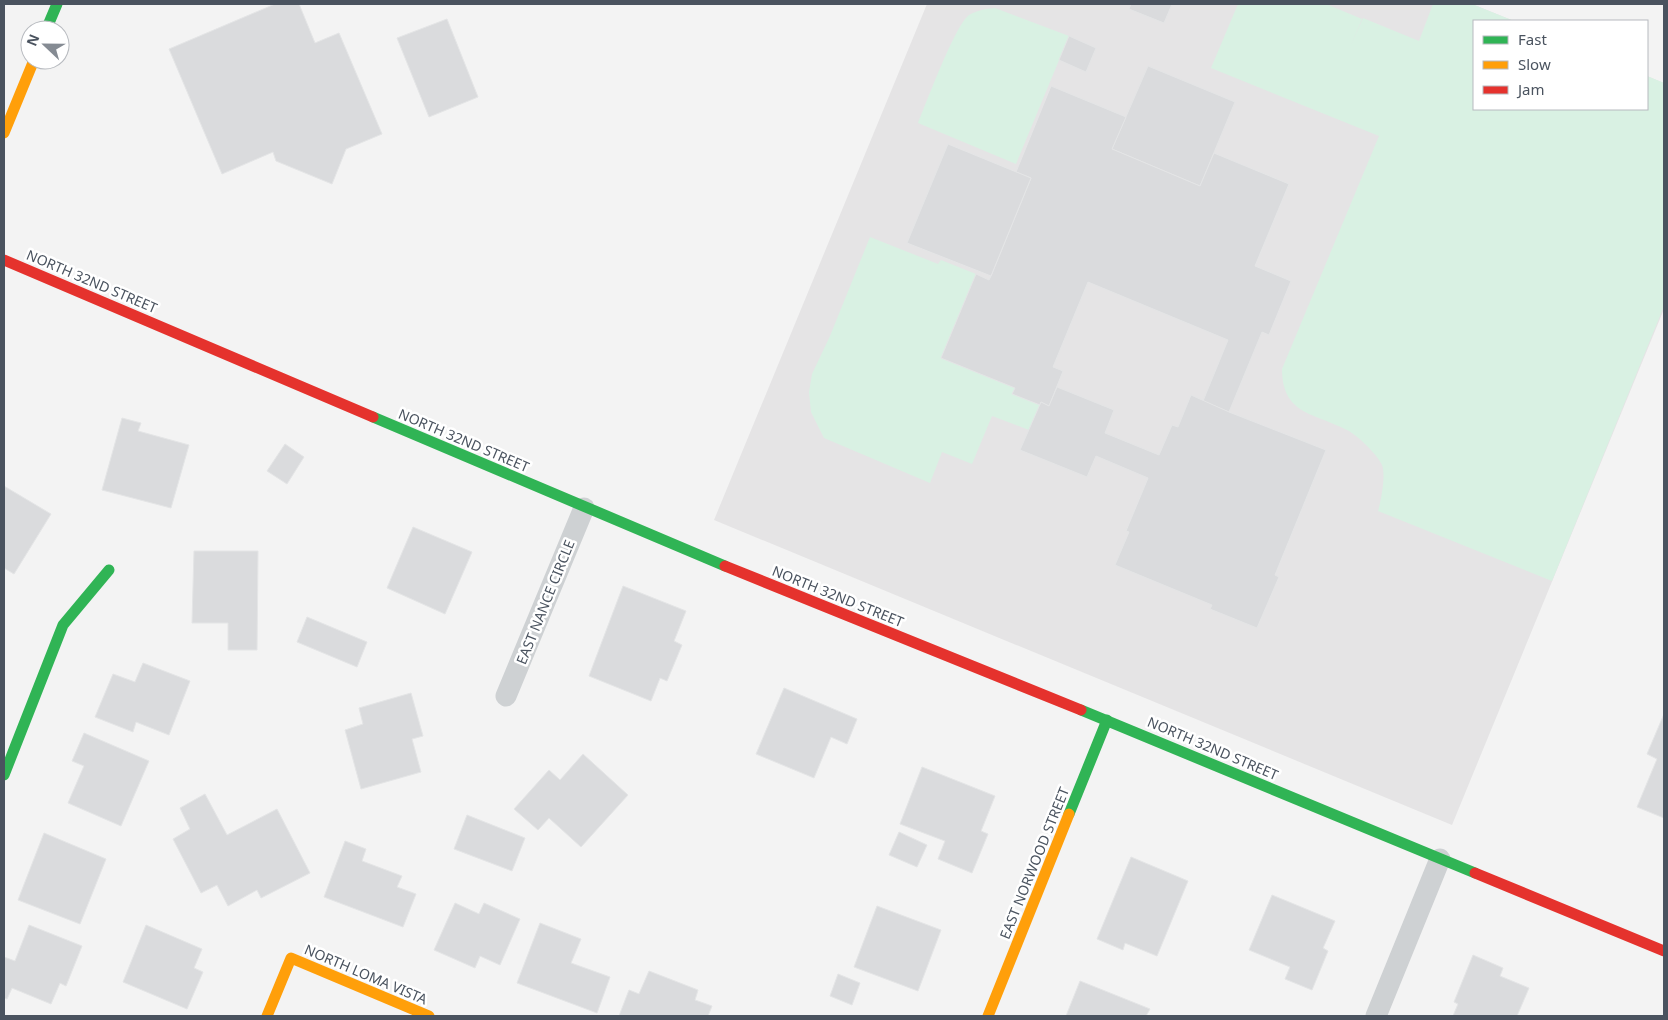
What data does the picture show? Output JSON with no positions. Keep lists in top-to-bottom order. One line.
{"streets":{"street":["NORTH 32ND STREET","EAST NANCE CIRCLE","EAST NORWOOD STREET","NORTH LOMA VISTA"]},"crossings":[["NORTH 32ND STREET","EAST NANCE CIRCLE"],["NORTH 32ND STREET","EAST NORWOOD STREET"]],"legend":["Fast","Slow","Jam"],"north":"left"}
